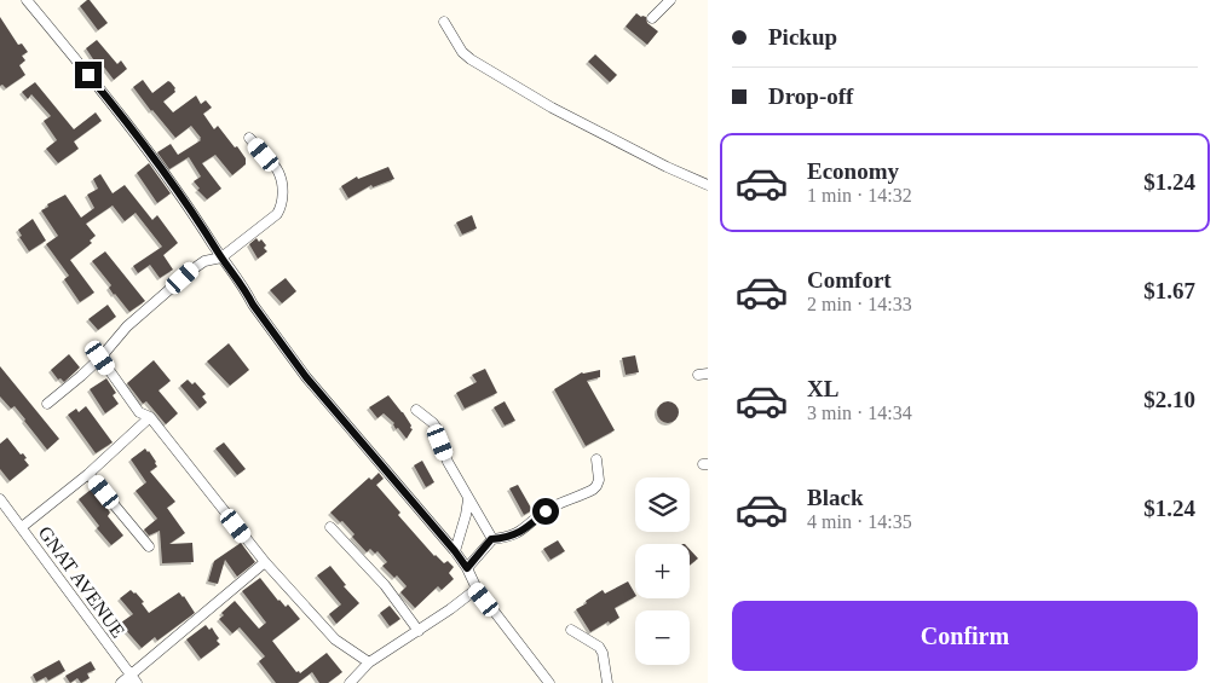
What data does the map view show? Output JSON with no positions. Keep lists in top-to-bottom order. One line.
{"streets":{"street":["GNAT AVENUE"]},"page":{"banner":["Pickup","Drop-off"],"list":[{"name":"Economy","note":"1 min · 14:32","value":"$1.24"},{"name":"Comfort","note":"2 min · 14:33","value":"$1.67"},{"name":"XL","note":"3 min · 14:34","value":"$2.10"},{"name":"Black","note":"4 min · 14:35","value":"$1.24"}],"map_buttons":["+","−"],"buttons":"Confirm"}}
